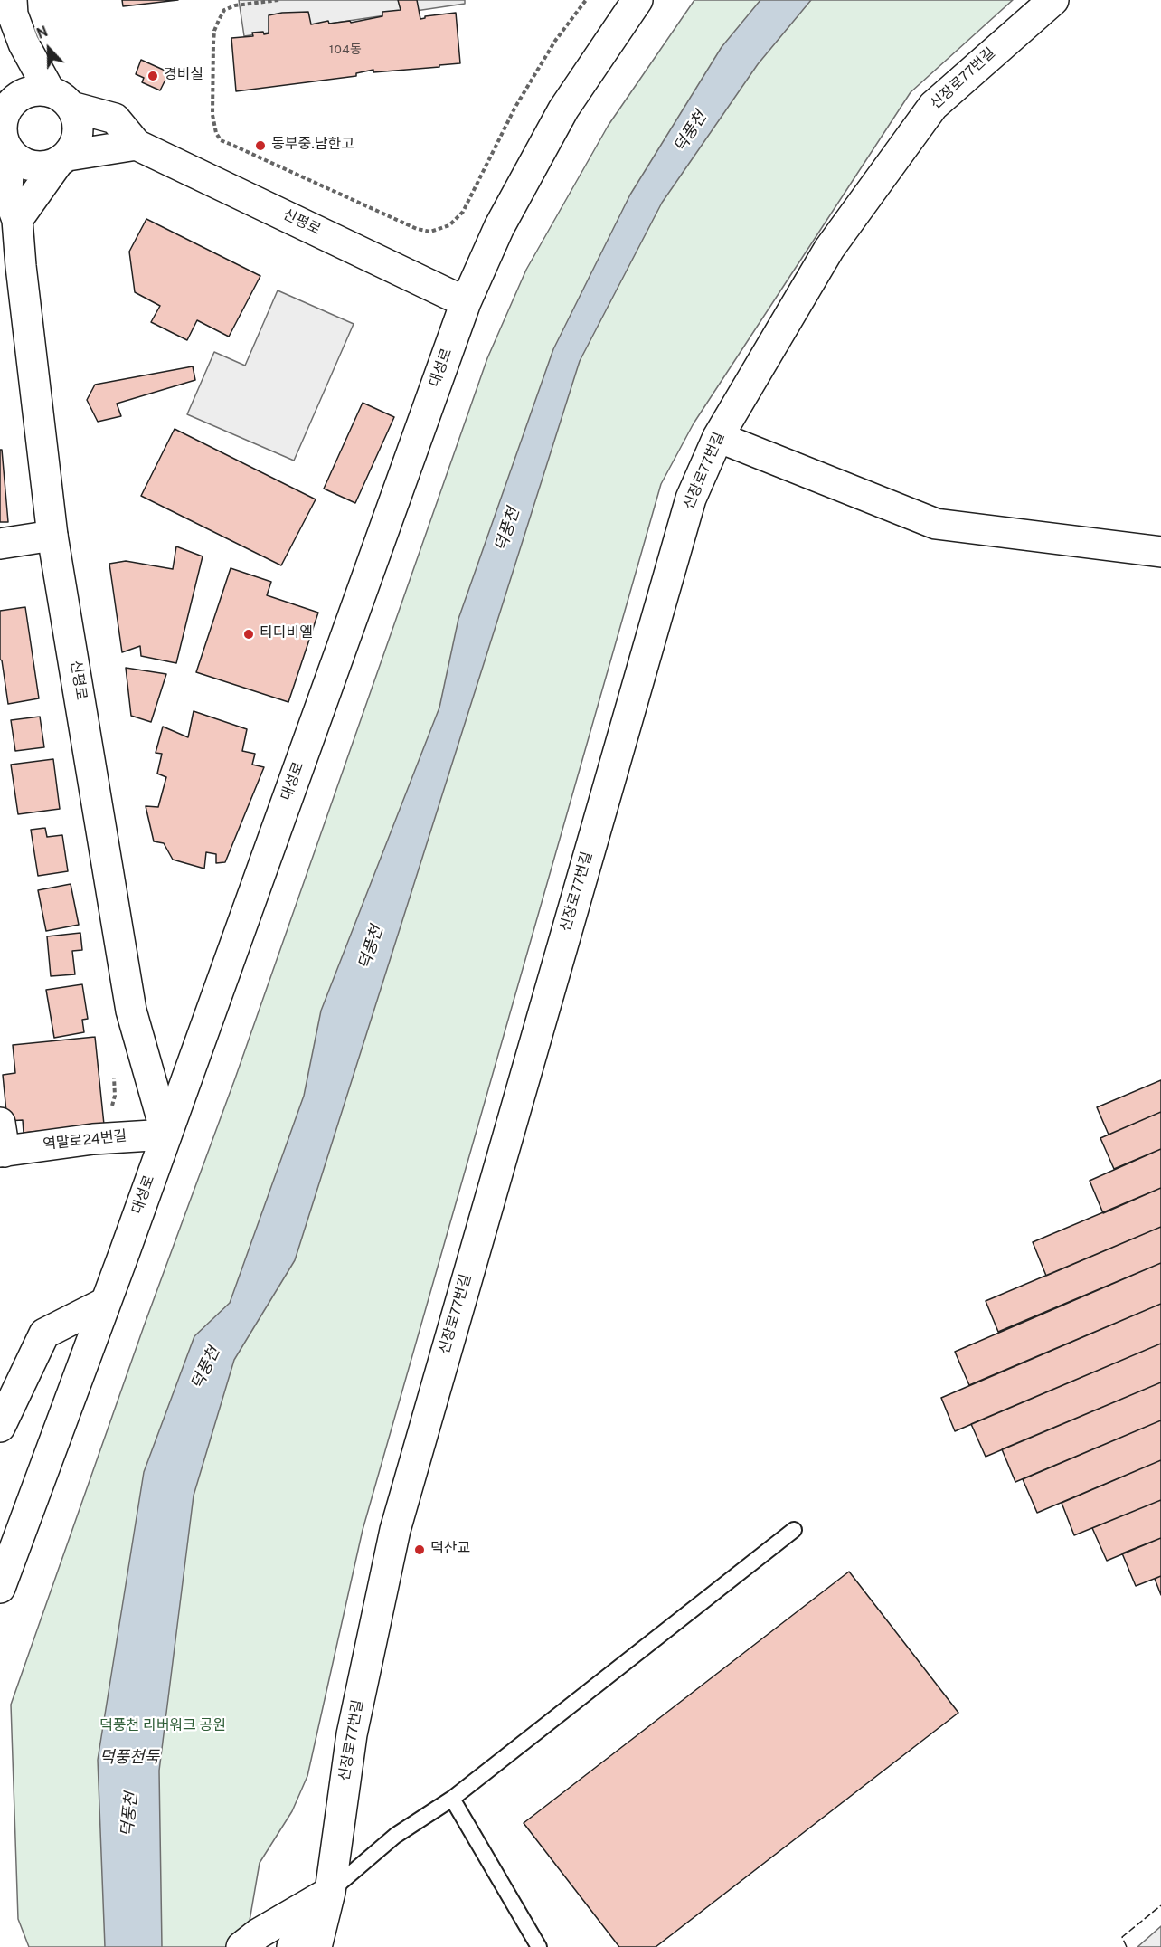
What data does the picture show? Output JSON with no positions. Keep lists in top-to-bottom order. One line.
{"streets":{"street":["신장로77번길","신평로","대성로","역말로24번길"]},"crossings":[["신평로","대성로"],["신평로","역말로24번길"],["대성로","역말로24번길"]],"water":["덕풍천","덕풍천둑"],"parks":["덕풍천 리버워크 공원"],"places":["경비실","동부중.남한고","티디비엘","덕산교"],"house_numbers":["104동"],"north":"top"}
